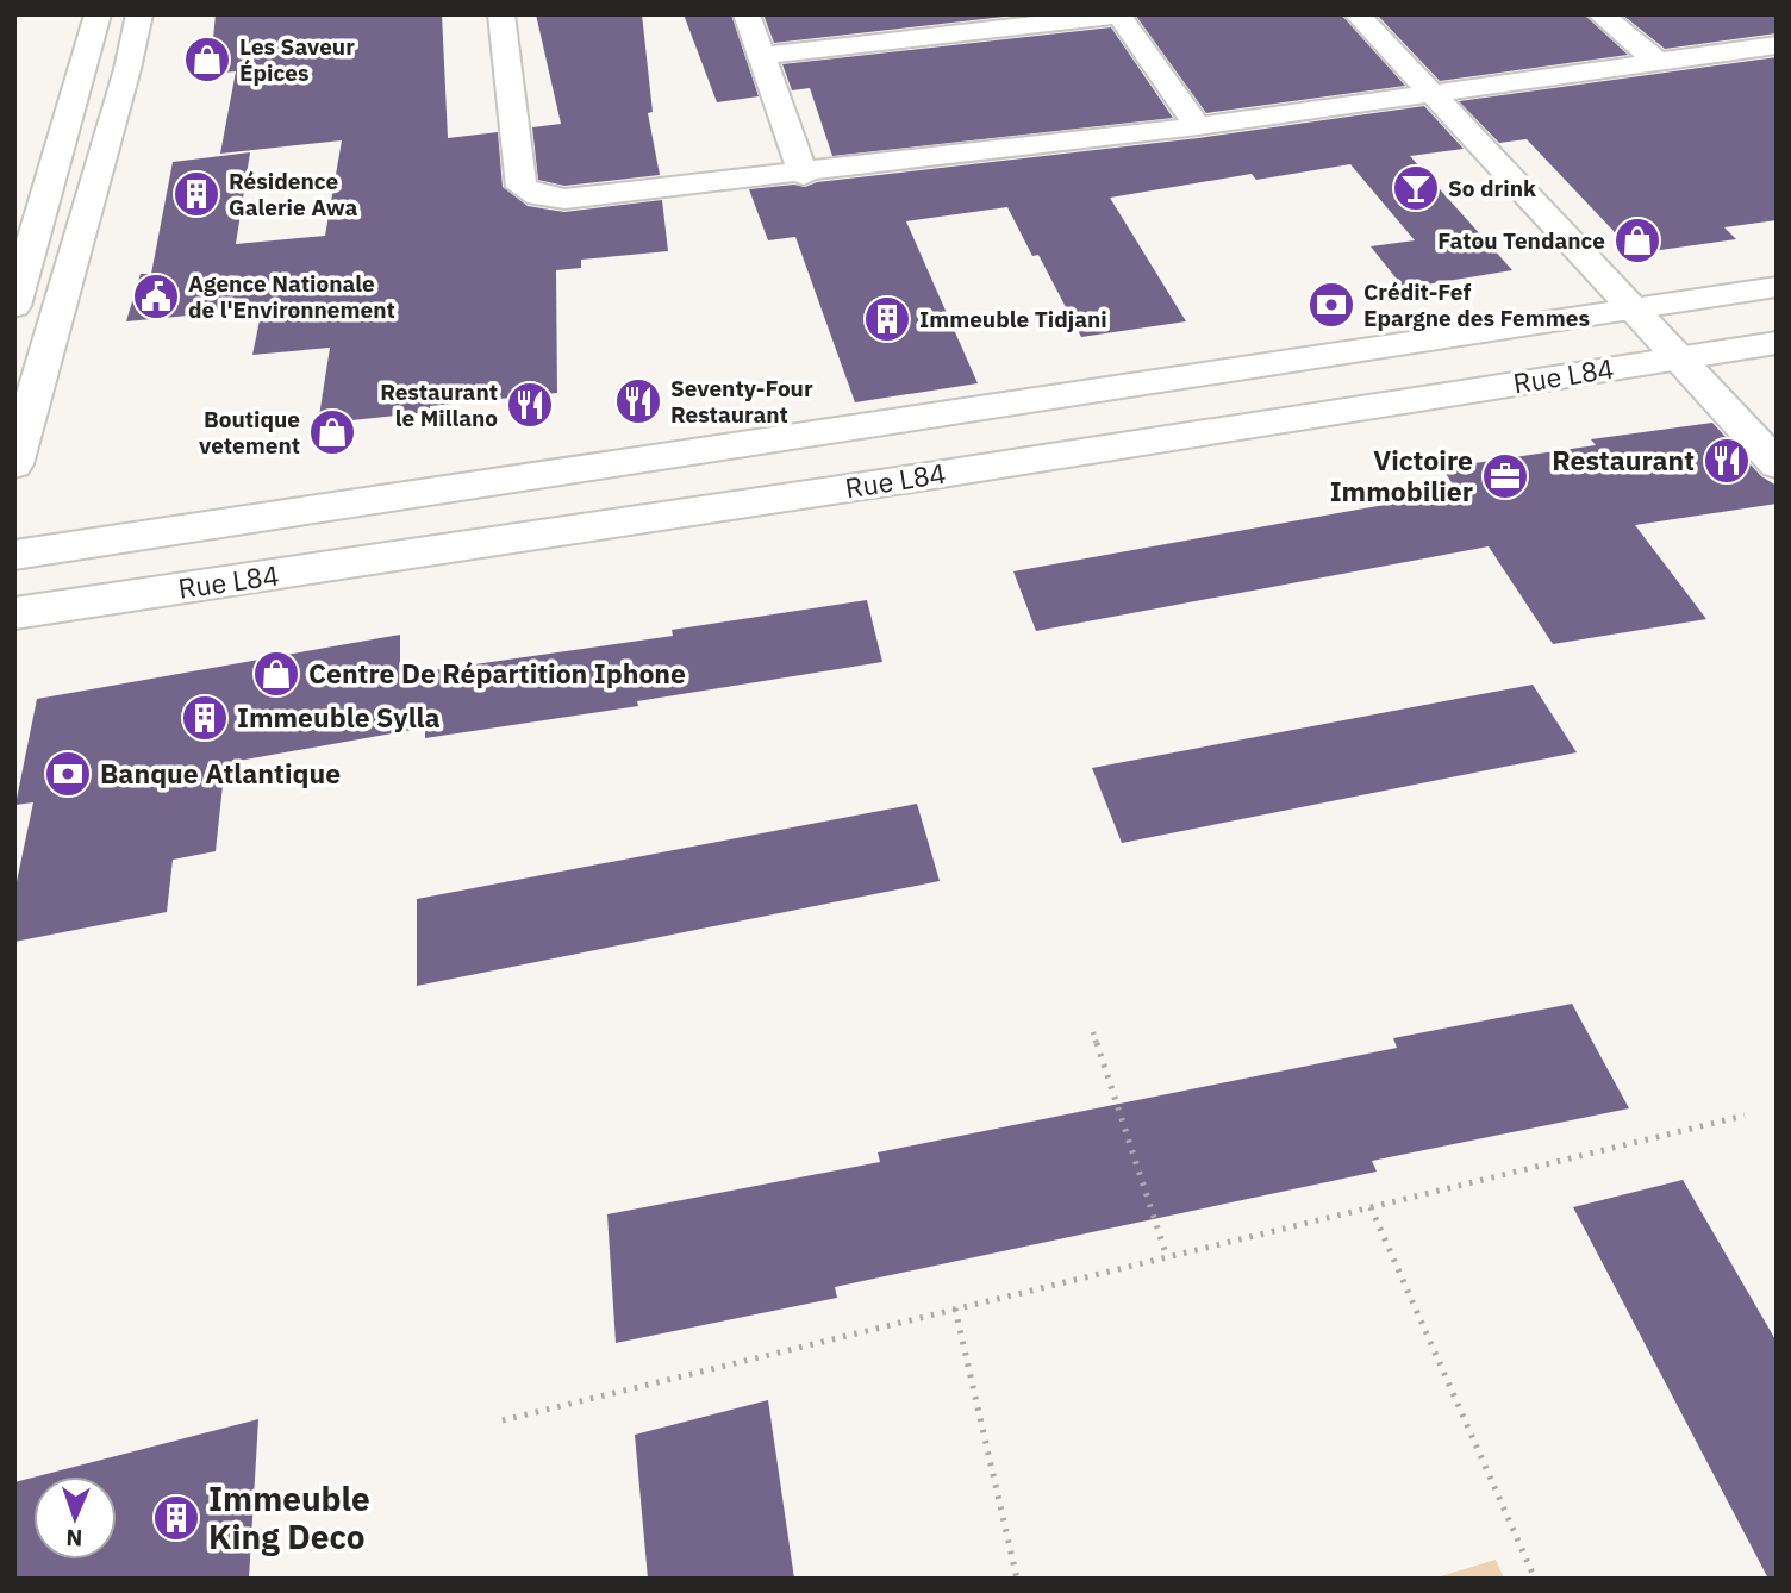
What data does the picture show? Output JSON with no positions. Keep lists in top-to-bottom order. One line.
{"streets":{"street":["Rue L84"]},"places":{"shop":["Les Saveur Épices","Fatou Tendance","Boutique vetement","Centre De Répartition Iphone"],"bar":["So drink"],"building":["Résidence Galerie Awa","Immeuble Tidjani","Immeuble Sylla","Immeuble King Deco"],"public building":["Agence Nationale de l'Environnement"],"bank":["Crédit-Fef Epargne des Femmes","Banque Atlantique"],"restaurant":["Seventy-Four Restaurant","Restaurant le Millano","Restaurant"],"office":["Victoire Immobilier"]},"north":"bottom"}
